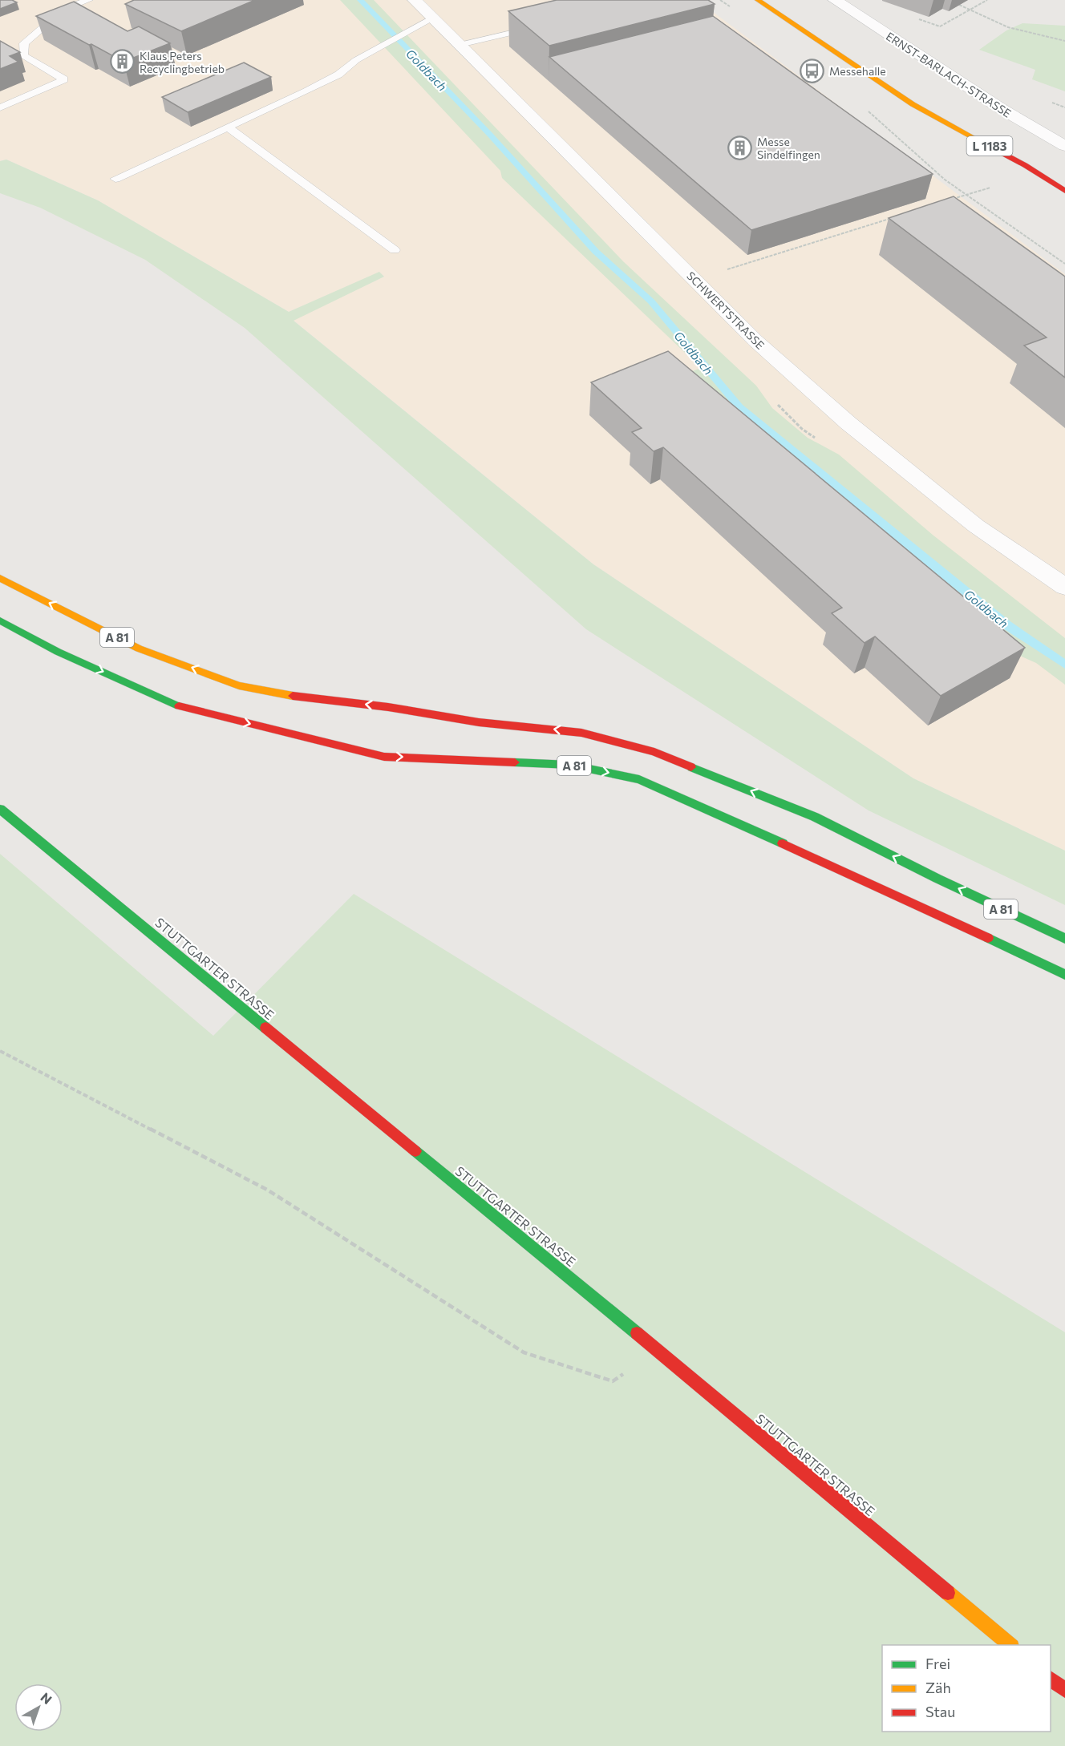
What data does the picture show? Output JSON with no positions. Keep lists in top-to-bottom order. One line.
{"streets":{"main road":["L 1183","A 81","STUTTGARTER STRASSE"],"street":["ERNST-BARLACH-STRASSE","SCHWERTSTRASSE"]},"water":["Goldbach"],"places":{"building":["Klaus Peters Recyclingbetrieb","Messe Sindelfingen"],"bus stop":["Messehalle"]},"legend":["Frei","Zäh","Stau"],"north":"top right"}
